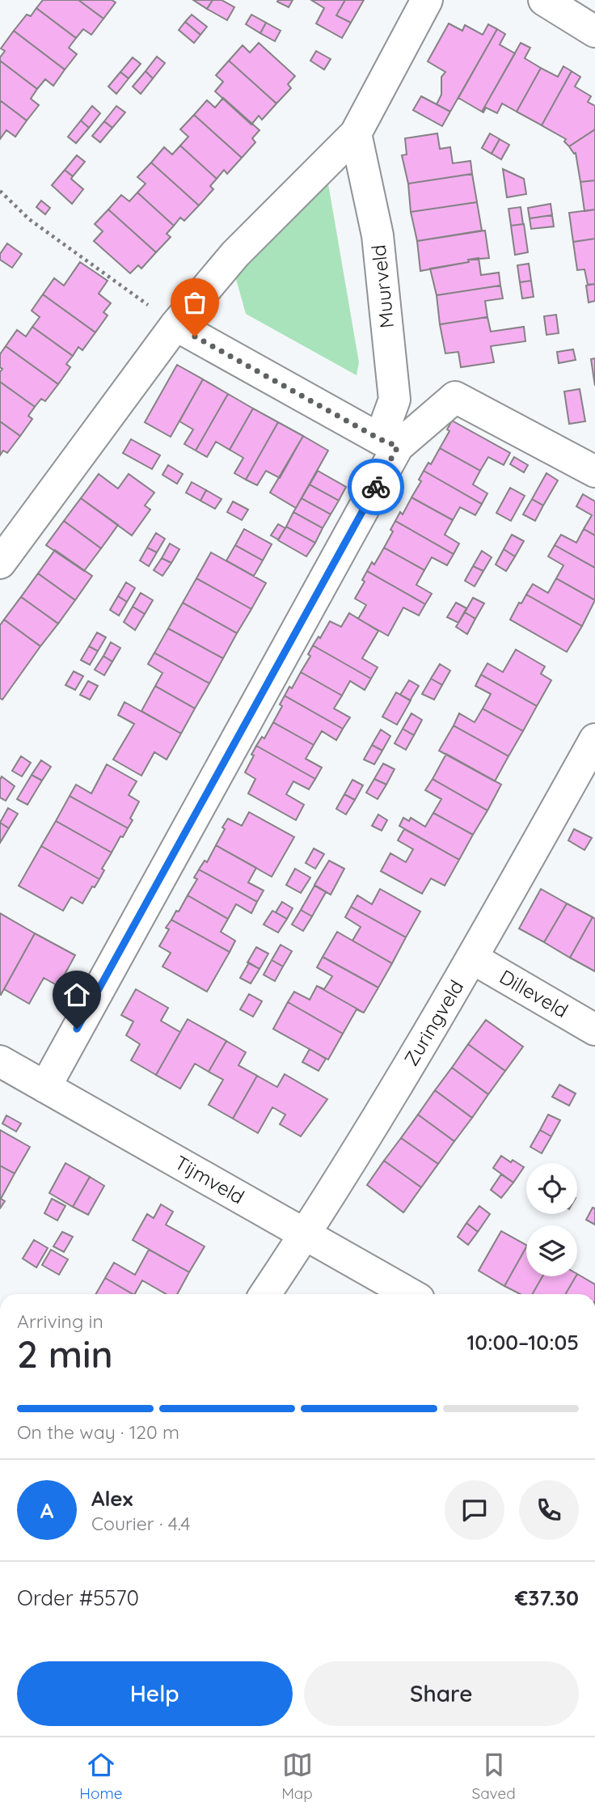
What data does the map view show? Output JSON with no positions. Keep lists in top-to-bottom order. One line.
{"streets":{"street":["Muurveld","Dilleveld","Zuringveld","Tijmveld"]},"crossings":[["Muurveld","Tijmveld"],["Dilleveld","Zuringveld"],["Zuringveld","Tijmveld"]],"page":{"heading":["2 min","Arriving in","10:00–10:05"],"panel":["Alex","Courier · 4.4","Order #5570","€37.30"],"bar":"On the way · 120 m","round":"A","buttons":["Help","Share"],"tabs":["Home","Map","Saved"]}}
